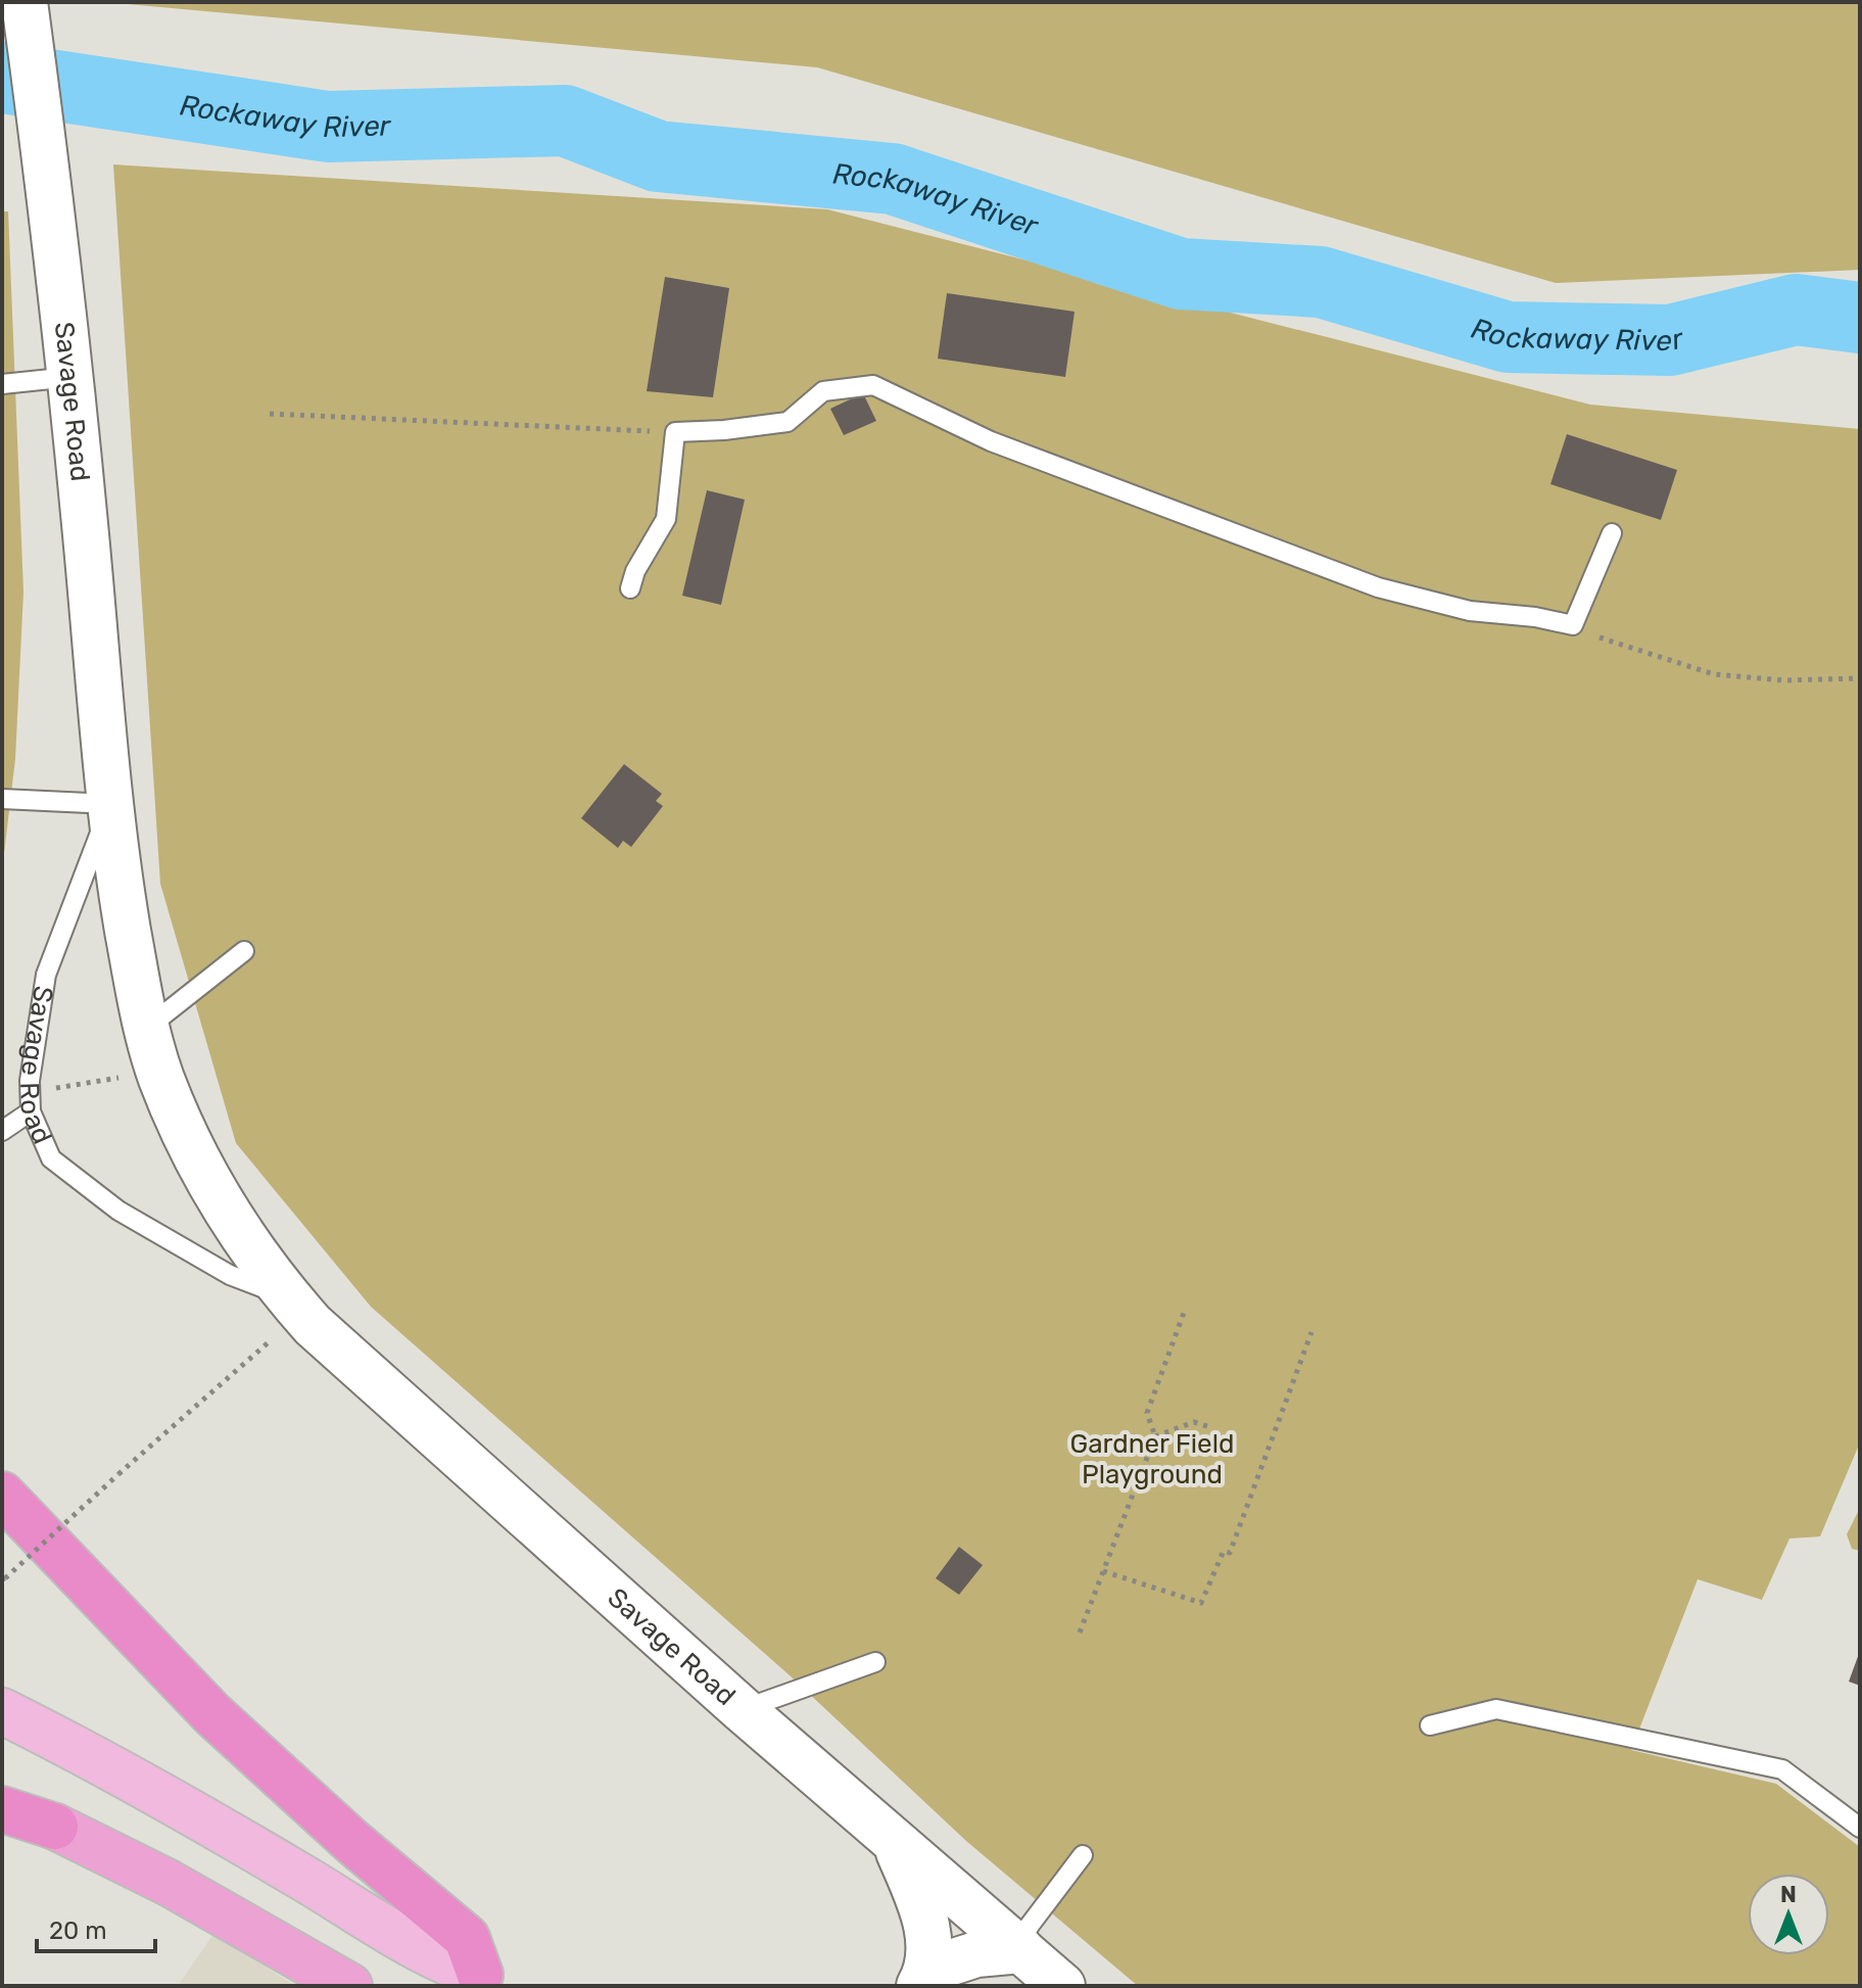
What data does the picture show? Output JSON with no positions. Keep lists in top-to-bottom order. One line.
{"streets":{"street":["Savage Road"]},"water":["Rockaway River"],"parks":["Gardner Field Playground"],"scale_bar":"20 m","north":"top"}
